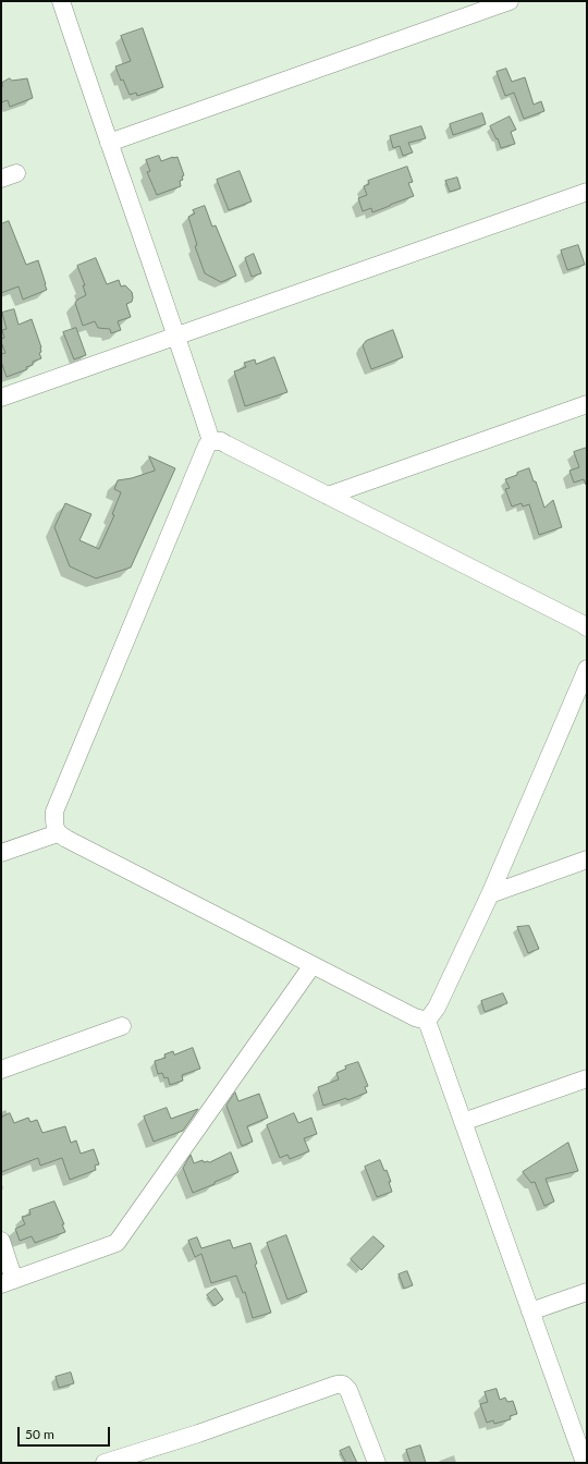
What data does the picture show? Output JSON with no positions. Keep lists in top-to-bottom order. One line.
{"scale_bar":"50 m"}
